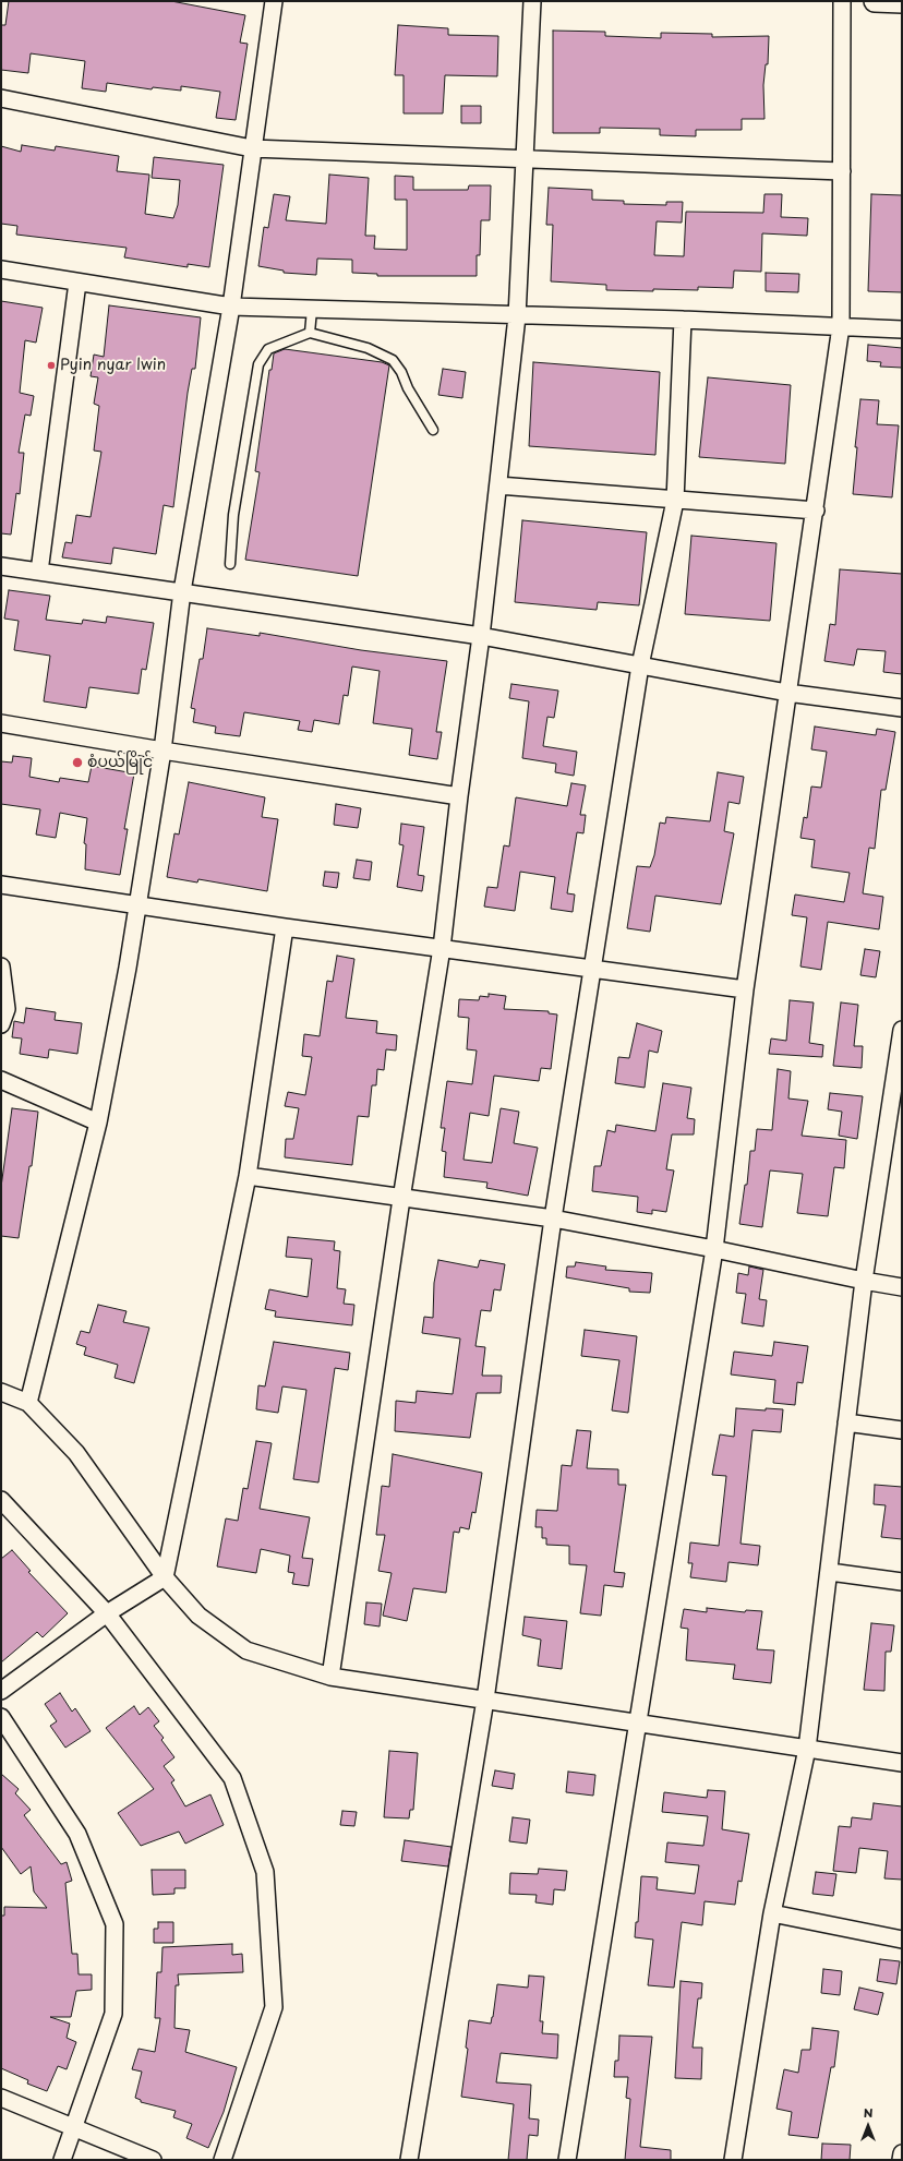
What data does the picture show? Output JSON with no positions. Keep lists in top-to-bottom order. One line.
{"places":["Pyin nyar lwin","စံပယ်မြိုင်"],"north":"top"}
